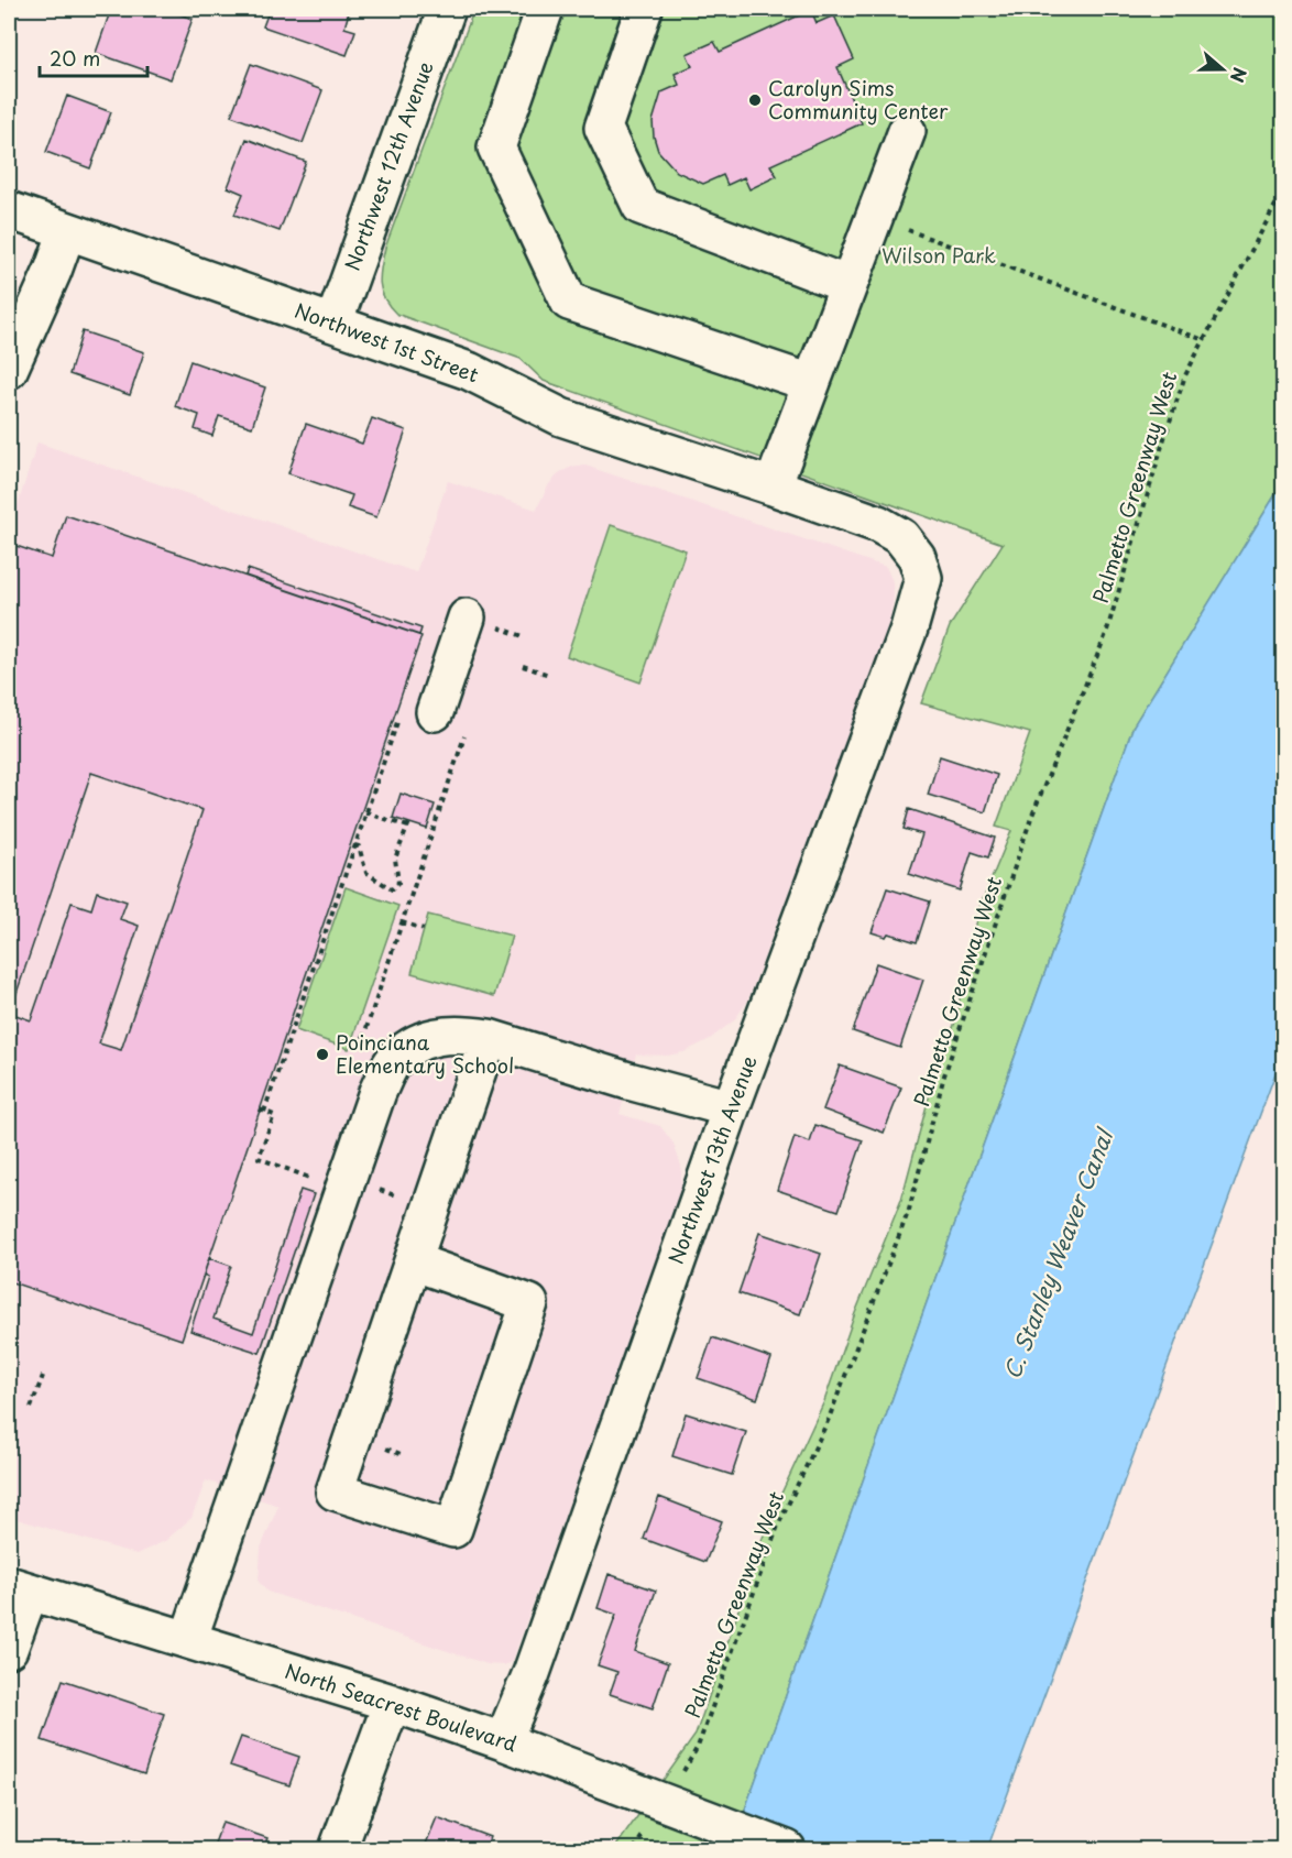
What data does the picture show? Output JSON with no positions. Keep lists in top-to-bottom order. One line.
{"streets":{"street":["Northwest 12th Avenue","Northwest 1st Street","Northwest 13th Avenue","North Seacrest Boulevard"],"path":["Palmetto Greenway West"]},"crossings":[["Northwest 12th Avenue","Northwest 1st Street"],["Northwest 1st Street","Northwest 13th Avenue"],["Palmetto Greenway West","North Seacrest Boulevard"],["Northwest 13th Avenue","North Seacrest Boulevard"]],"water":["C. Stanley Weaver Canal"],"parks":["Wilson Park"],"places":["Carolyn Sims Community Center","Poinciana Elementary School"],"scale_bar":"20 m","north":"right"}
